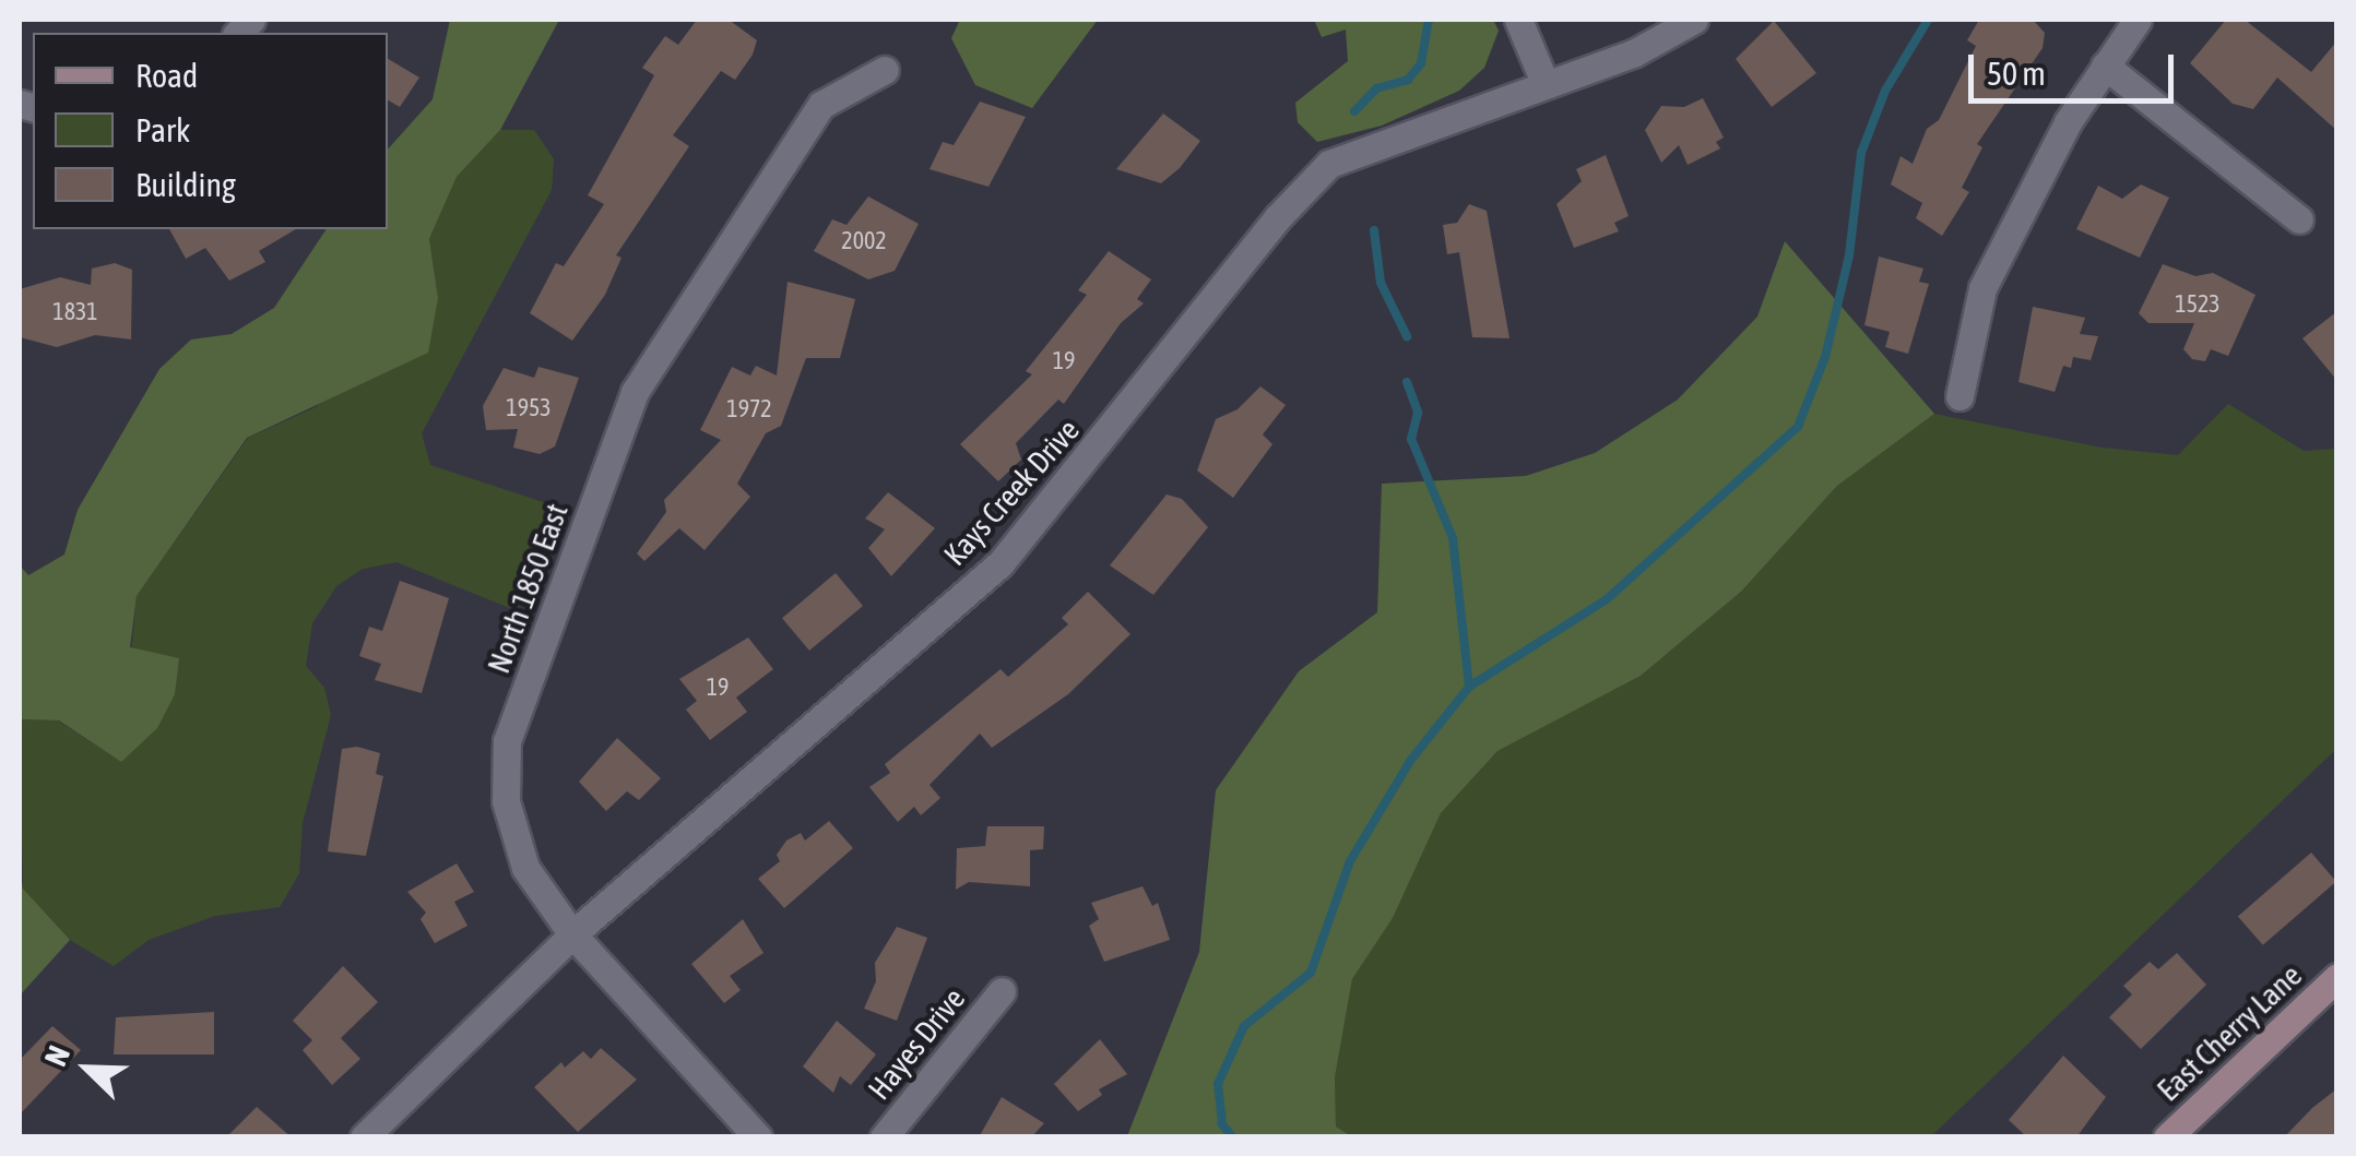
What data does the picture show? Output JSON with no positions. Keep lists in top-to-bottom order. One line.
{"streets":{"street":["Kays Creek Drive","North 1850 East","East Cherry Lane","Hayes Drive"]},"crossings":[["Kays Creek Drive","North 1850 East"]],"house_numbers":["2002","1523","1831","19","1953","1972","19"],"legend":["Road","Park","Building"],"scale_bar":"50 m","north":"top left"}
